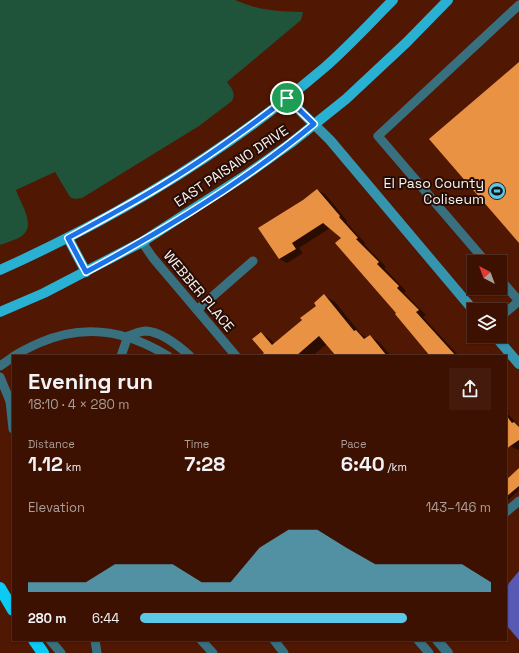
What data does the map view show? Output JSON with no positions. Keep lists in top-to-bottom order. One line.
{"streets":{"main road":["EAST PAISANO DRIVE"],"lane":["WEBBER PLACE"]},"crossings":[["EAST PAISANO DRIVE","WEBBER PLACE"]],"places":{"sports":["El Paso County Coliseum"]},"north":"top left","page":{"heading":["Evening run","18:10 · 4 × 280 m"],"stats":[["Distance","1.12 km"],["Time","7:28"],["Pace","6:40 /km"]],"chart":["Elevation","143–146 m"],"list":[{"name":"280 m","note":"6:44"}]}}
